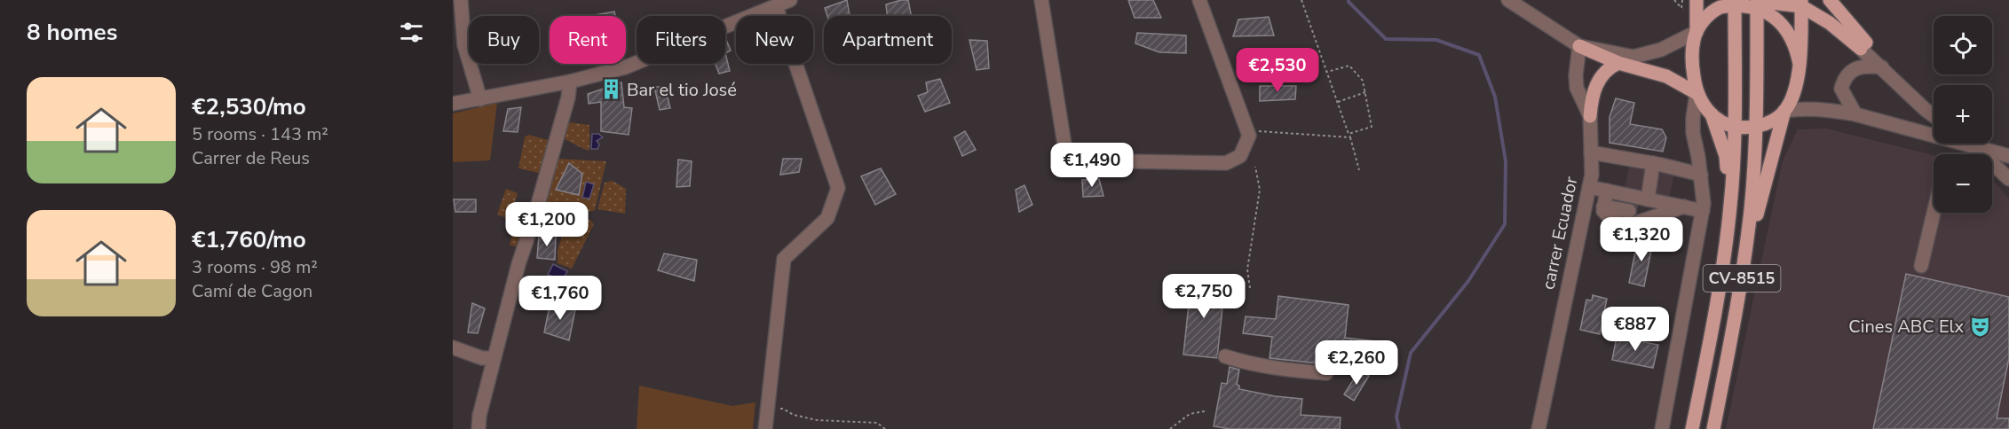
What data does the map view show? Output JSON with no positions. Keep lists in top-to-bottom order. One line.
{"streets":{"main road":["CV-8515"],"street":["carrer Ecuador"]},"places":{"building":["Bar el tio José"],"theatre":["Cines ABC Elx"]},"page":{"heading":"8 homes","map_buttons":["+","−"],"chip":["Buy","Rent","Filters","New","Apartment"],"price":["€2,530","€1,490","€1,200","€1,320","€2,750","€1,760","€887","€2,260"],"list":[{"name":"€2,530/mo","note":"5 rooms · 143 m² · Carrer de Reus"},{"name":"€1,760/mo","note":"3 rooms · 98 m² · Camí de Cagon"}]}}
